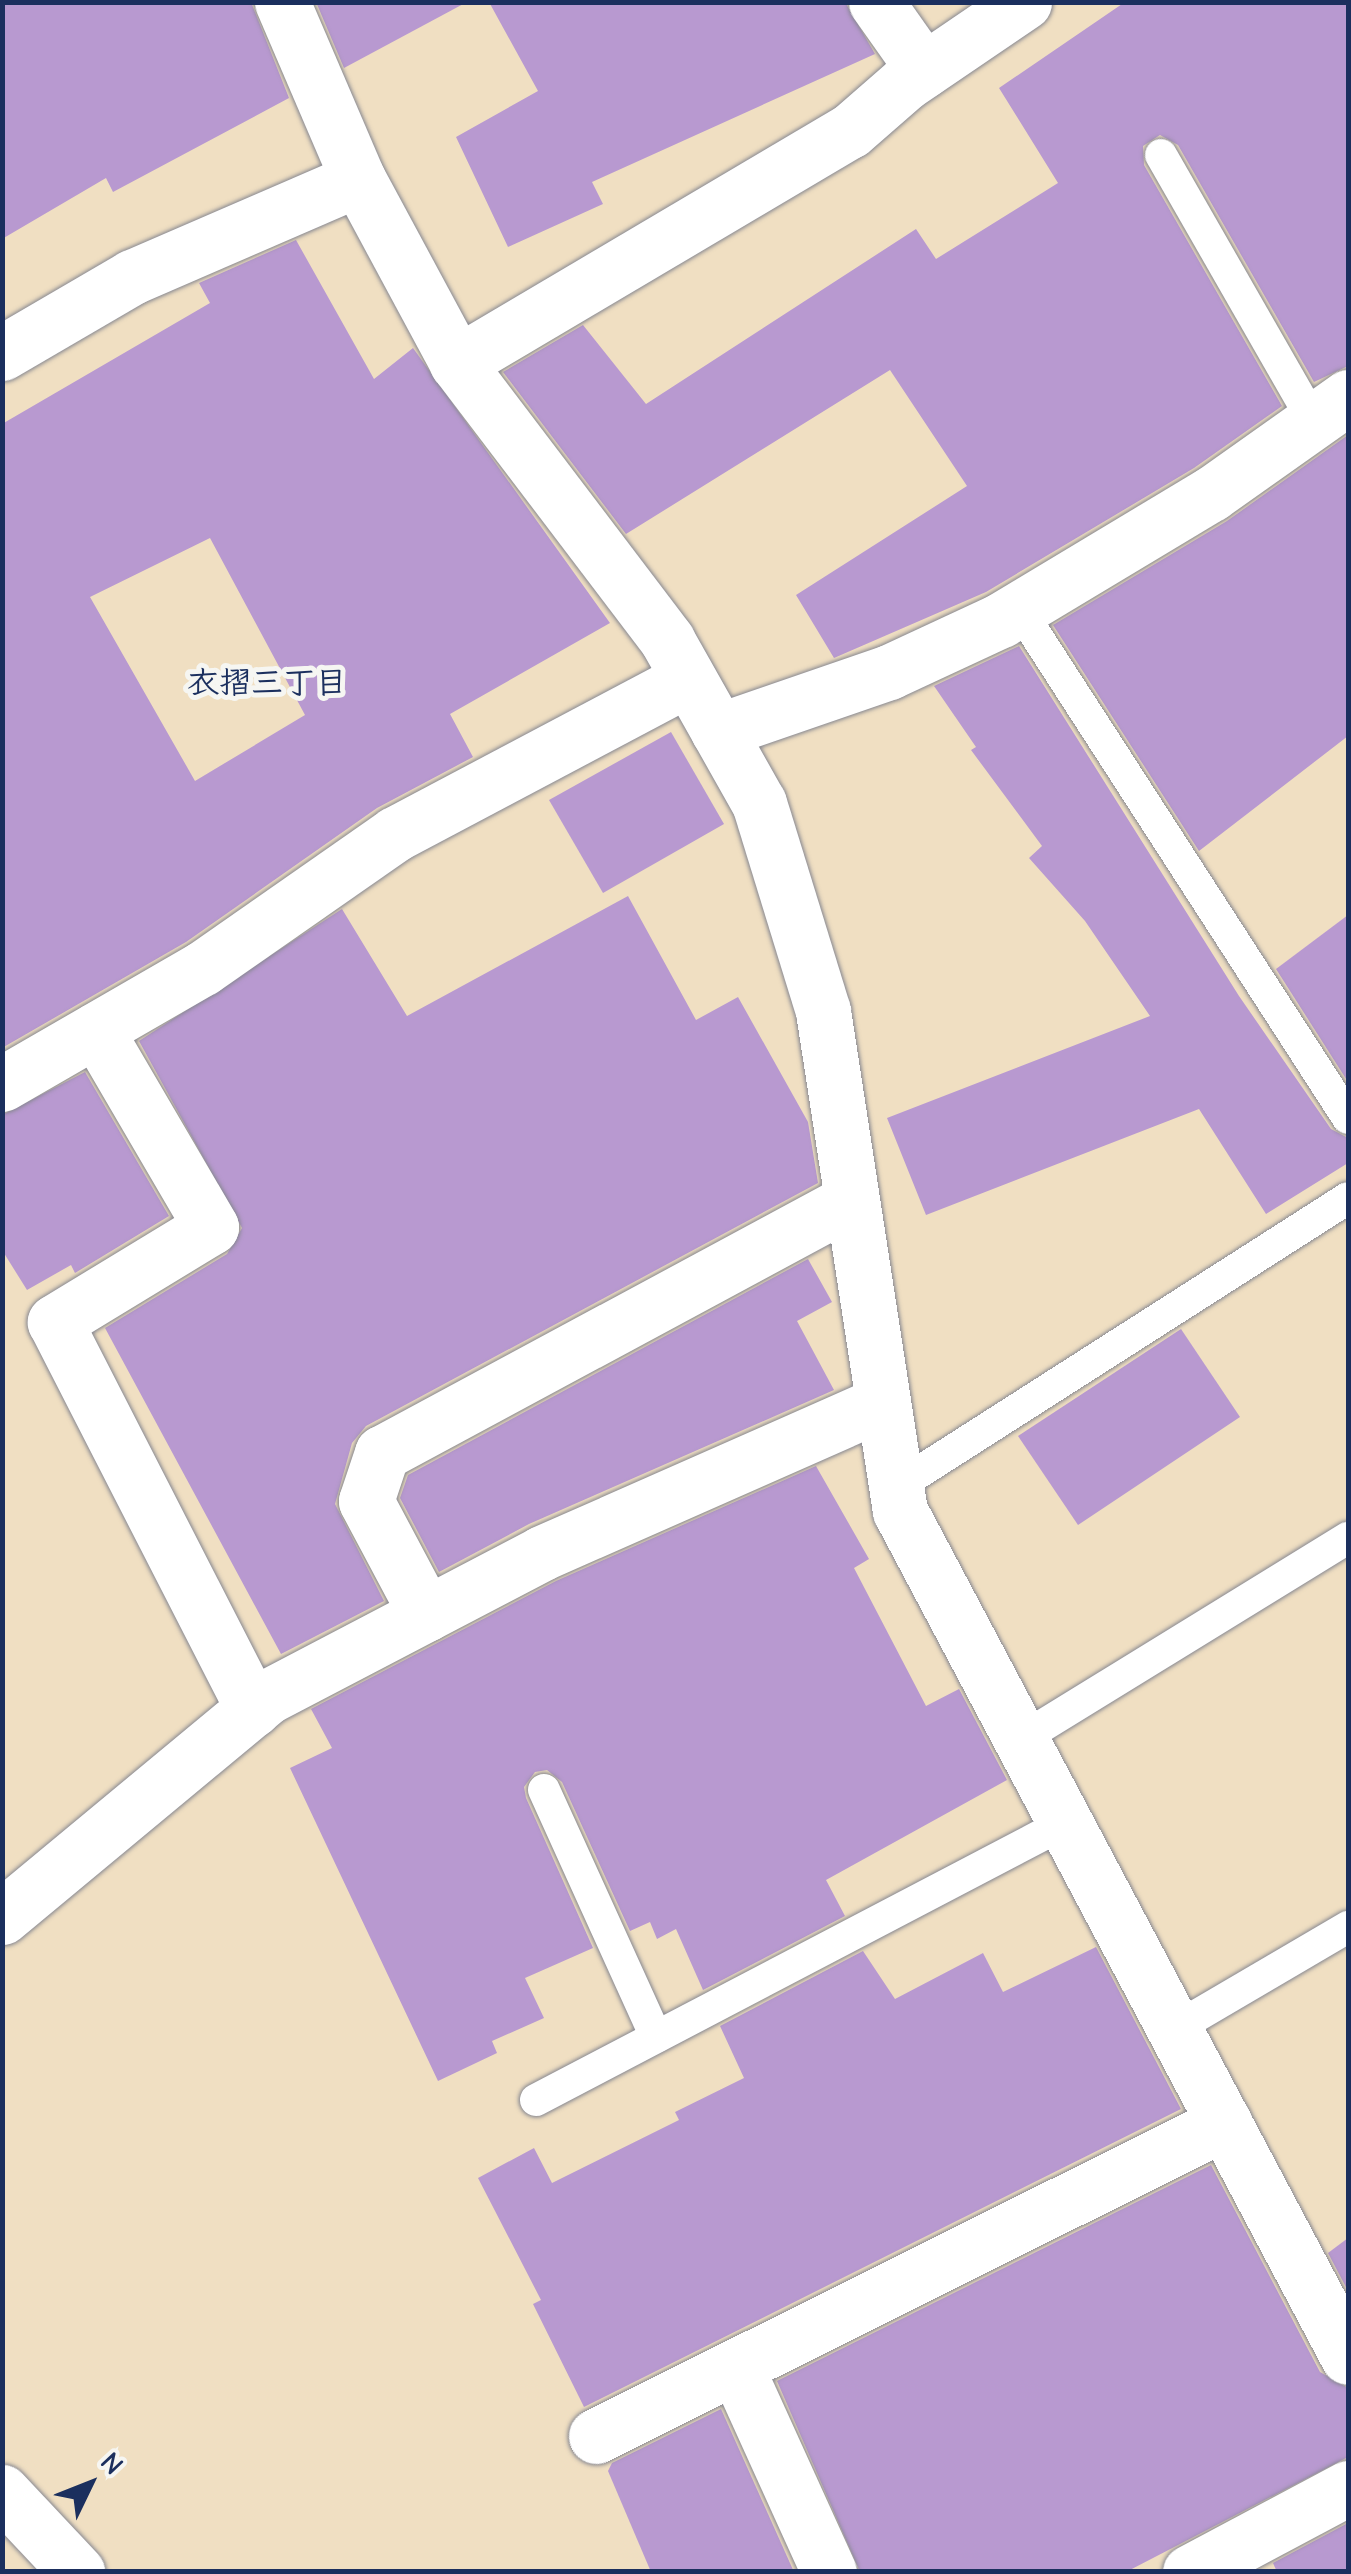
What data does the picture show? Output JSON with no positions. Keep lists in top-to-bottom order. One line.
{"districts":["衣摺三丁目"],"north":"top right"}
